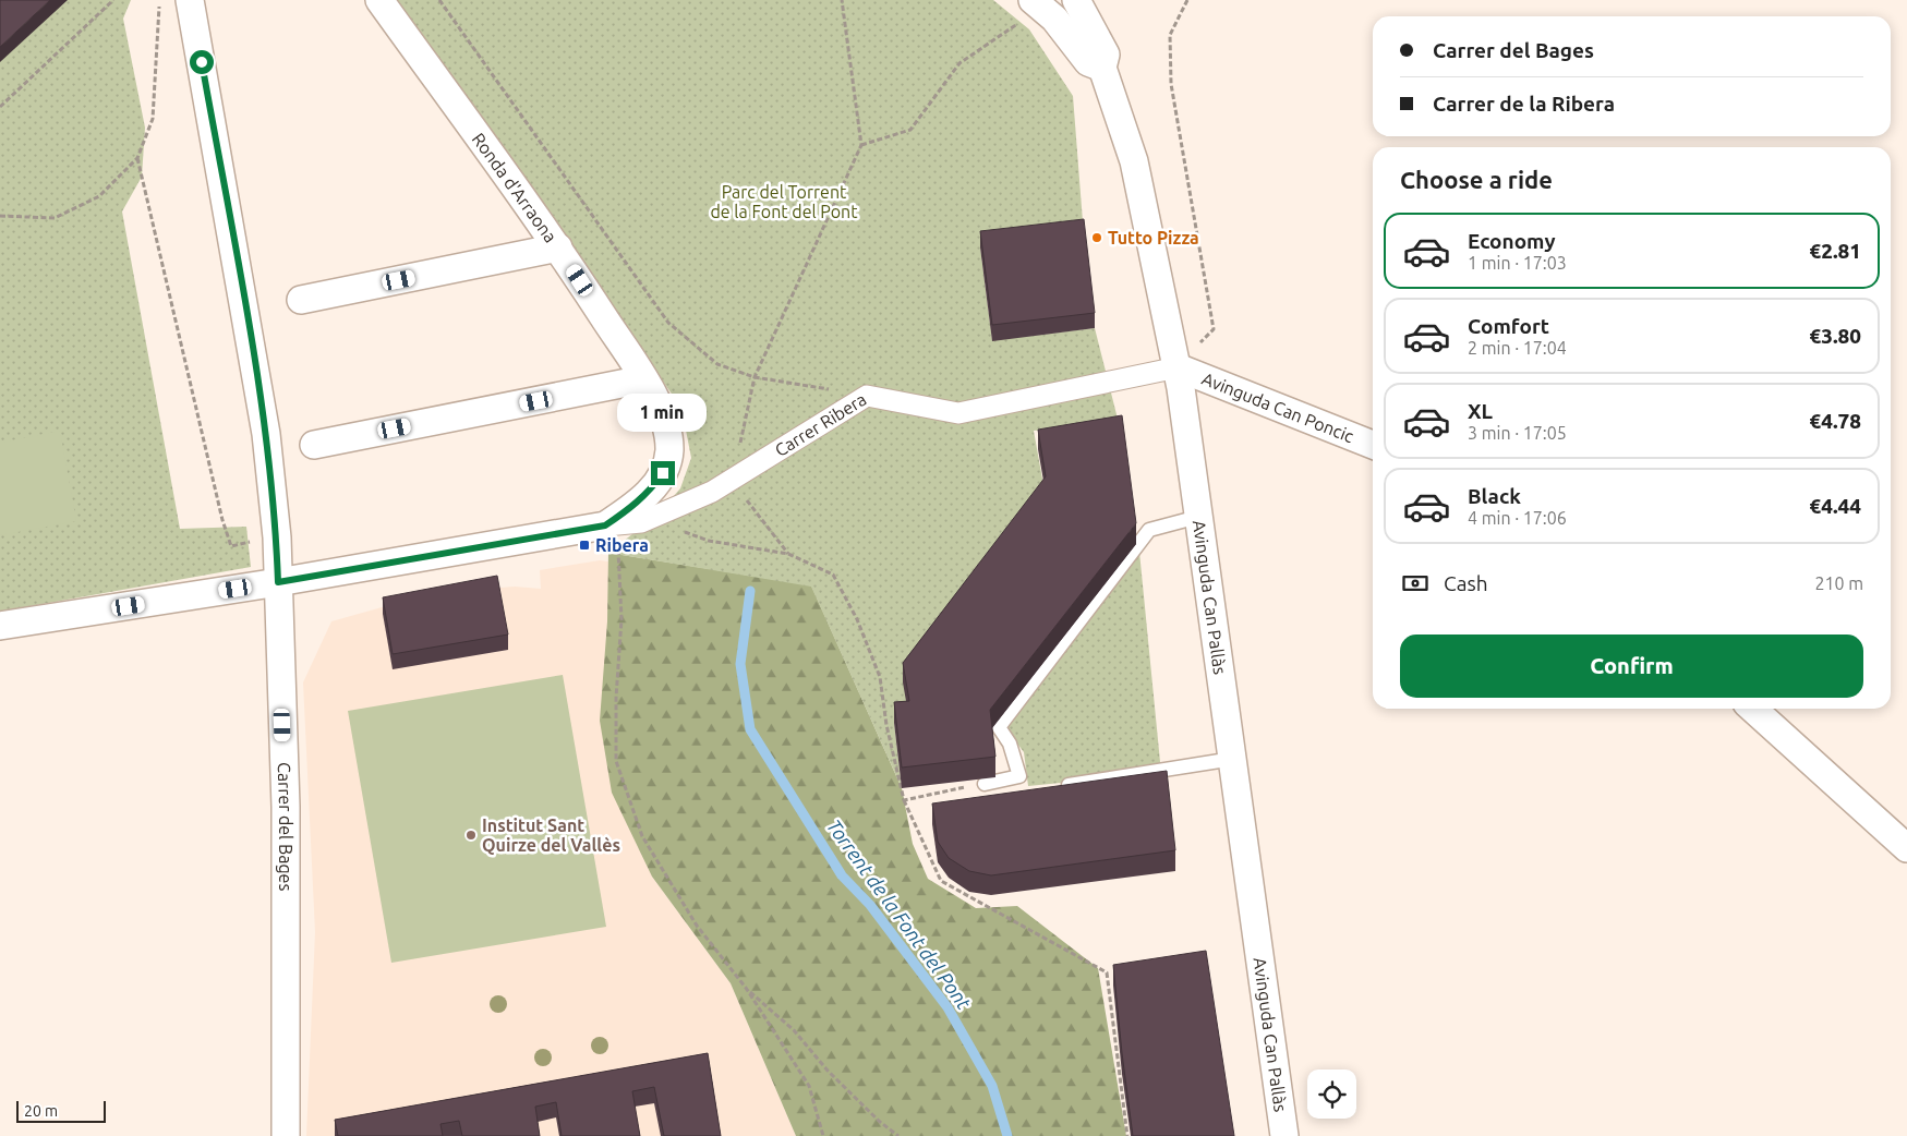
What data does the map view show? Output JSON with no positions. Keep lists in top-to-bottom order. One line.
{"streets":{"street":["Ronda d'Arraona","Avinguda Can Poncic","Carrer Ribera","Avinguda Can Pallàs","Carrer del Bages"]},"crossings":[["Ronda d'Arraona","Carrer Ribera"],["Avinguda Can Poncic","Carrer Ribera"],["Avinguda Can Poncic","Avinguda Can Pallàs"],["Carrer Ribera","Avinguda Can Pallàs"]],"water":["Torrent de la Font del Pont"],"parks":["Parc del Torrent de la Font del Pont"],"places":{"other":["Tutto Pizza","Institut Sant Quirze del Vallès"],"transit":["Ribera"]},"scale_bar":"20 m","page":{"banner":["Carrer del Bages","Carrer de la Ribera"],"heading":"Choose a ride","list":[{"name":"Economy","note":"1 min · 17:03","value":"€2.81"},{"name":"Comfort","note":"2 min · 17:04","value":"€3.80"},{"name":"XL","note":"3 min · 17:05","value":"€4.78"},{"name":"Black","note":"4 min · 17:06","value":"€4.44"}],"bubble":"1 min","pay":["Cash","210 m"],"buttons":"Confirm","scale":"20 m"}}
